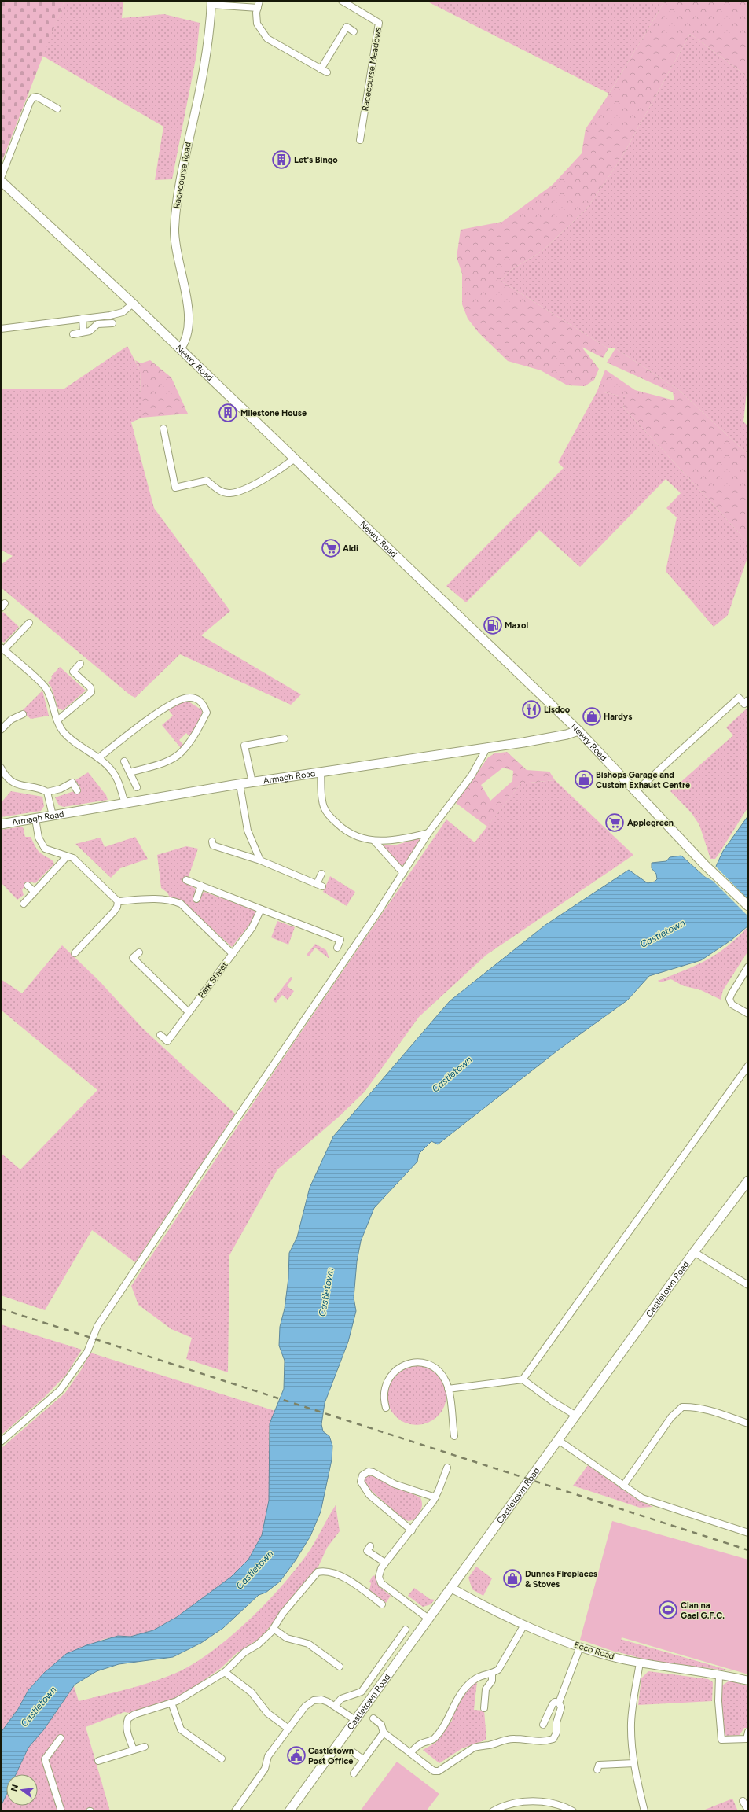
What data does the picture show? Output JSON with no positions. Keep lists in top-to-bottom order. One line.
{"streets":{"main road":["Newry Road","Armagh Road","Castletown Road"],"street":["Racecourse Meadows","Racecourse Road","Park Street","Ecco Road"]},"crossings":[["Racecourse Road","Newry Road"],["Newry Road","Armagh Road"],["Castletown Road","Ecco Road"]],"water":["Castletown"],"places":{"building":["Let's Bingo","Milestone House"],"supermarket":["Aldi","Applegreen"],"fuel station":["Maxol"],"restaurant":["Lisdoo"],"shop":["Hardys","Bishops Garage and Custom Exhaust Centre","Dunnes Fireplaces & Stoves"],"sports":["Clan na Gael G.F.C."],"public building":["Castletown Post Office"]},"north":"left"}
